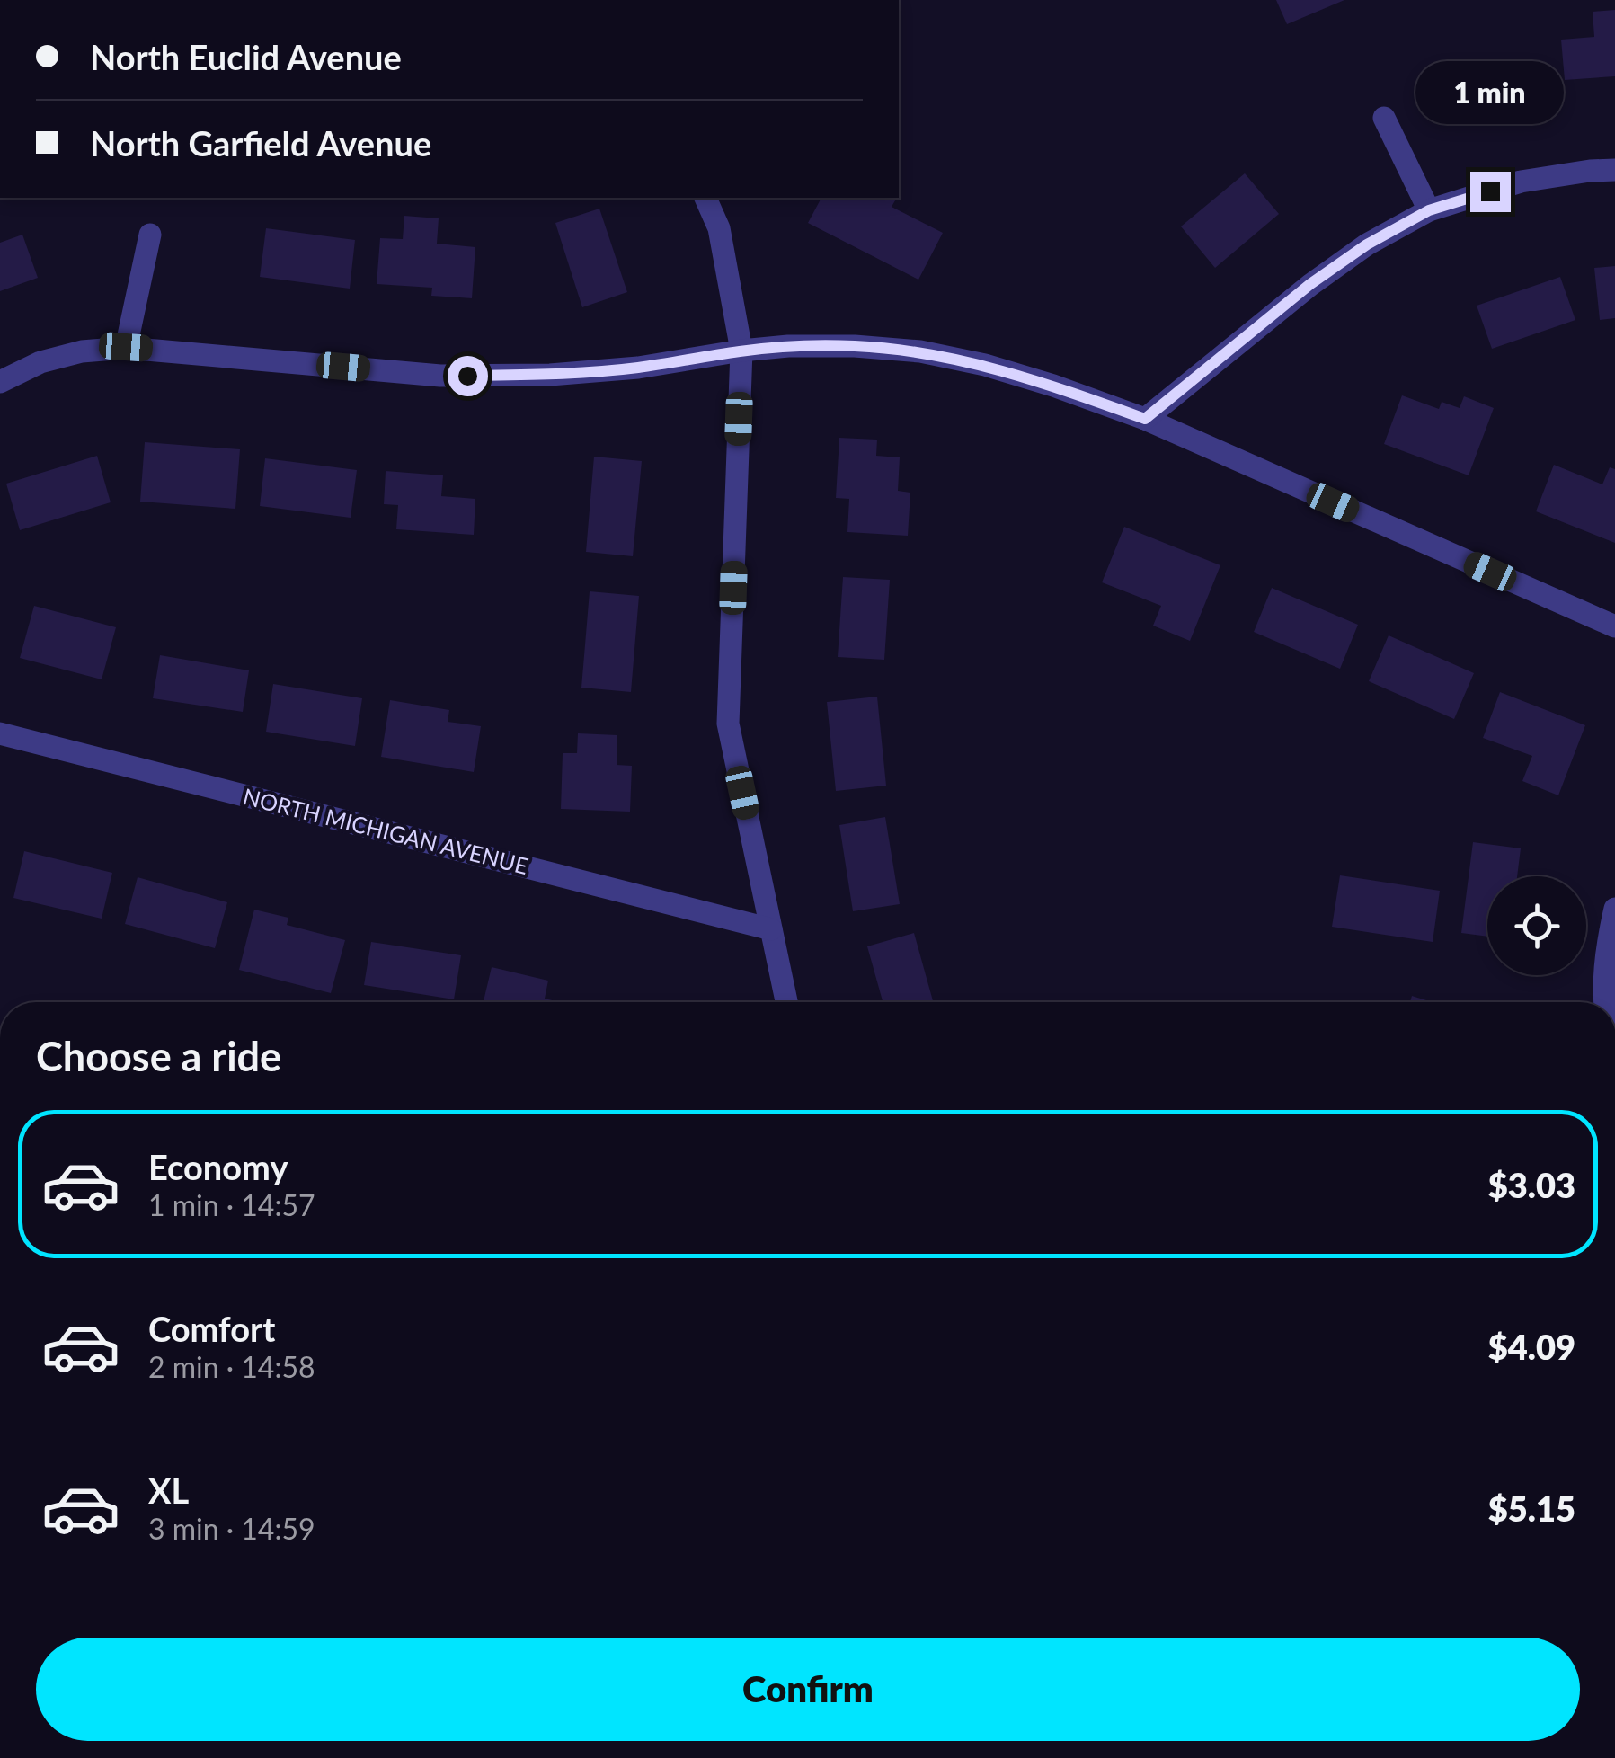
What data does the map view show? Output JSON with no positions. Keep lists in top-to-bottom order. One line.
{"streets":{"street":["NORTH MICHIGAN AVENUE"]},"page":{"banner":["North Euclid Avenue","North Garfield Avenue"],"bubble":"1 min","heading":"Choose a ride","list":[{"name":"Economy","note":"1 min · 14:57","value":"$3.03"},{"name":"Comfort","note":"2 min · 14:58","value":"$4.09"},{"name":"XL","note":"3 min · 14:59","value":"$5.15"}],"buttons":"Confirm"}}
